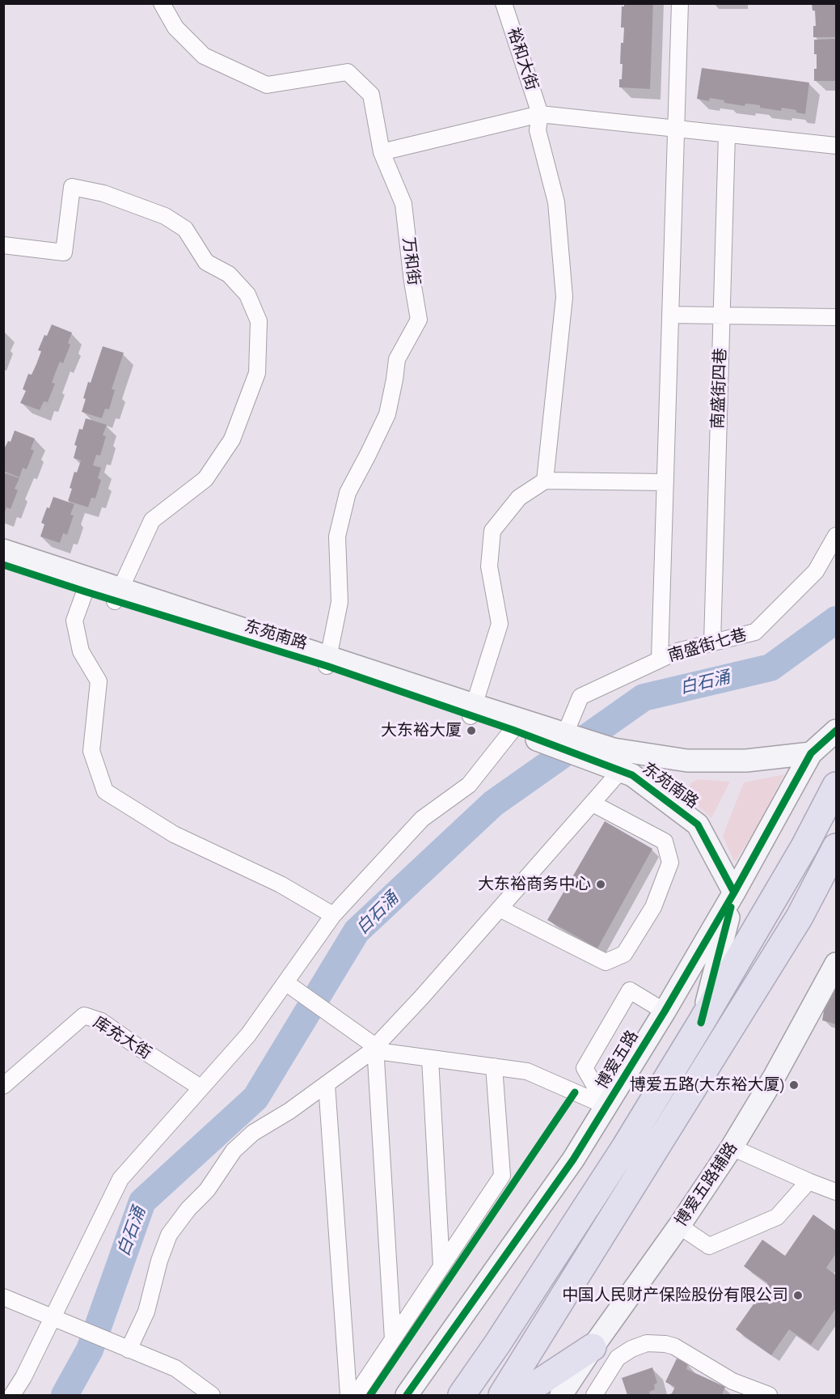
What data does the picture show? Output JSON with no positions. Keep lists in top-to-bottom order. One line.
{"streets":{"street":["裕和大街","万和街","南盛街四巷","东苑南路","南盛街七巷","库充大街","博爱五路","博爱五路辅路"]},"crossings":[["万和街","东苑南路"],["南盛街四巷","南盛街七巷"],["东苑南路","南盛街七巷"],["东苑南路","博爱五路"]],"water":["白石涌"],"places":["大东裕大厦","大东裕商务中心","博爱五路(大东裕大厦)","中国人民财产保险股份有限公司"]}
